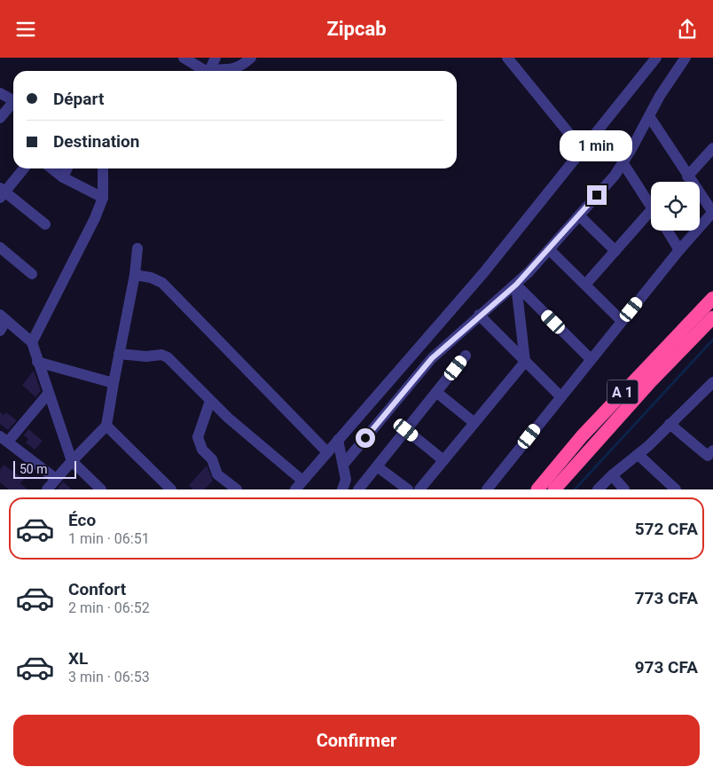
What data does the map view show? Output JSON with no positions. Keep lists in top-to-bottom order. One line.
{"streets":{"highway":["A 1"]},"scale_bar":"50 m","page":{"header":"Zipcab","banner":["Départ","Destination"],"bubble":"1 min","scale":"50 m","list":[{"name":"Éco","note":"1 min · 06:51","value":"572 CFA"},{"name":"Confort","note":"2 min · 06:52","value":"773 CFA"},{"name":"XL","note":"3 min · 06:53","value":"973 CFA"}],"buttons":"Confirmer"}}
